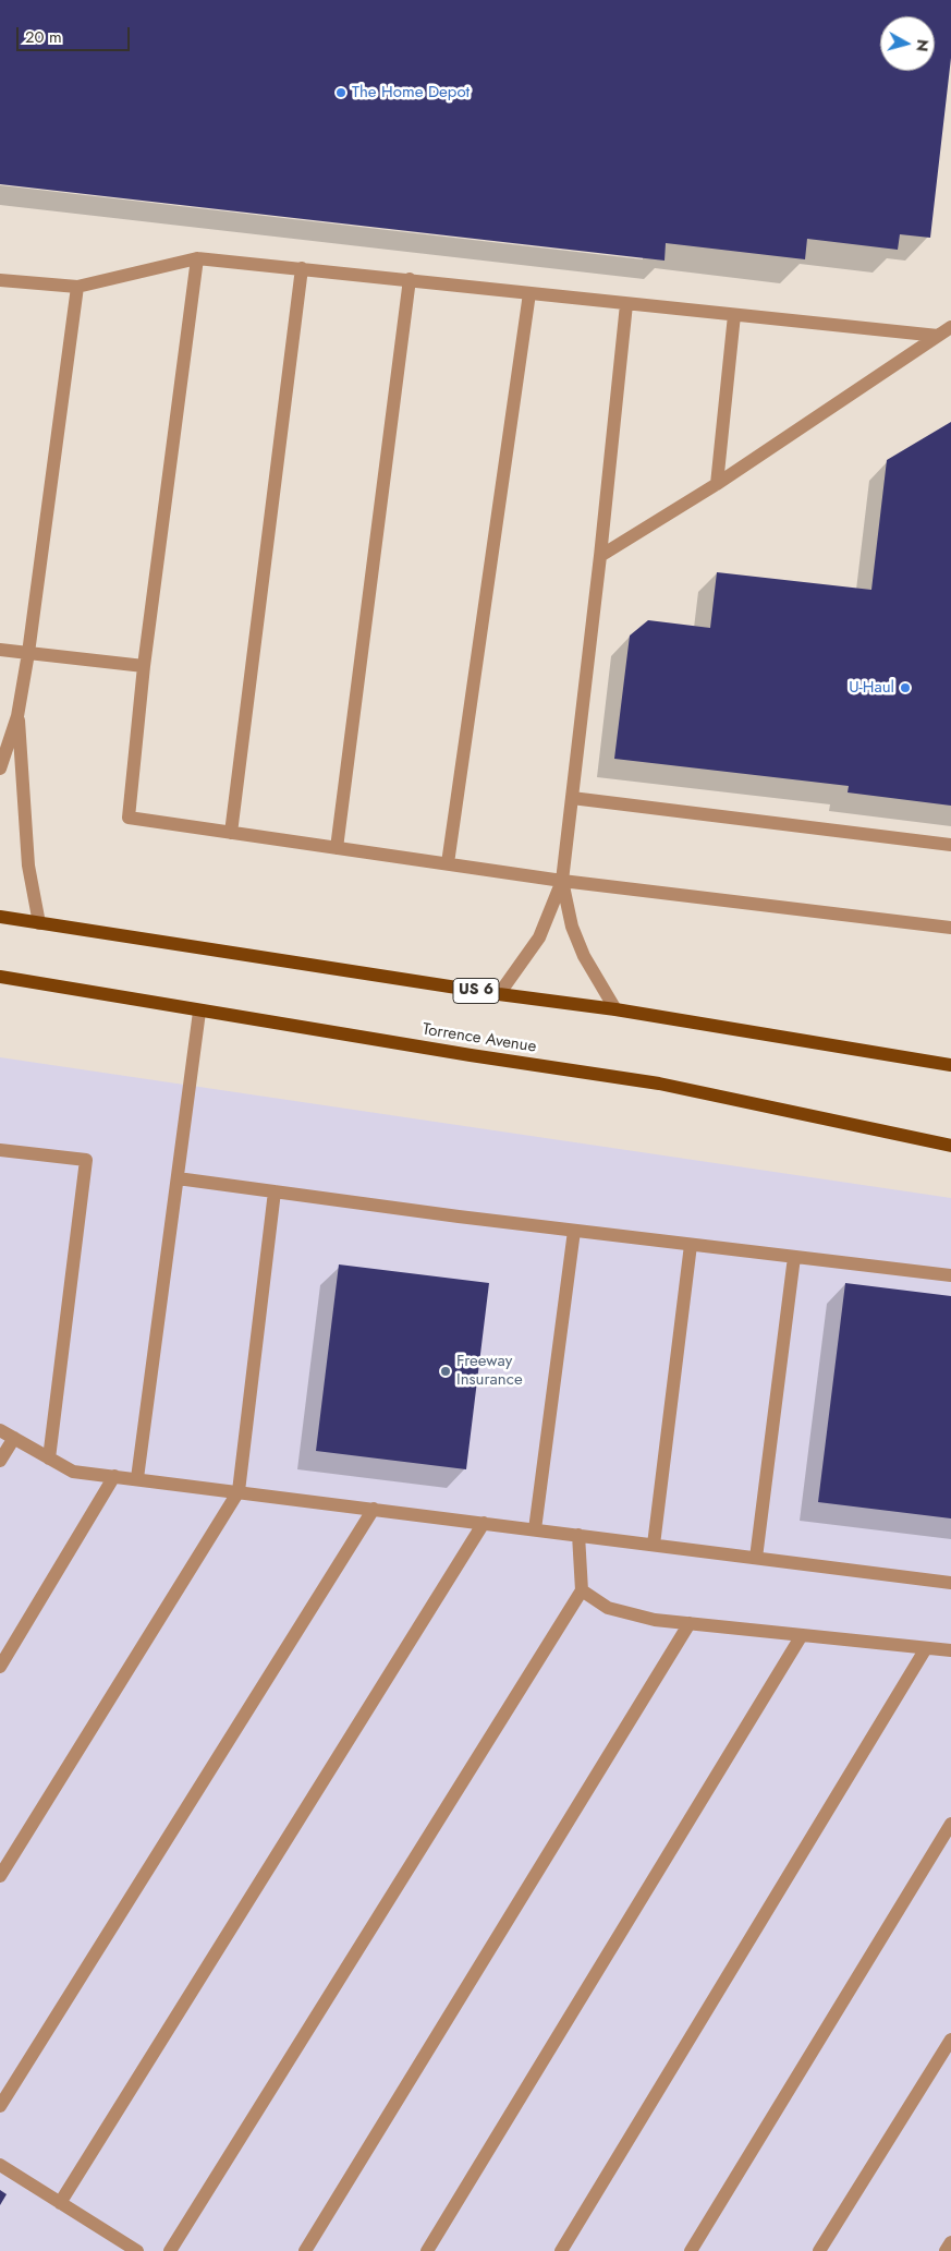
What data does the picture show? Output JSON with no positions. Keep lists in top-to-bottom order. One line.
{"streets":{"main road":["US 6","Torrence Avenue"]},"places":["The Home Depot","U-Haul","Freeway Insurance"],"scale_bar":"20 m","north":"right"}
